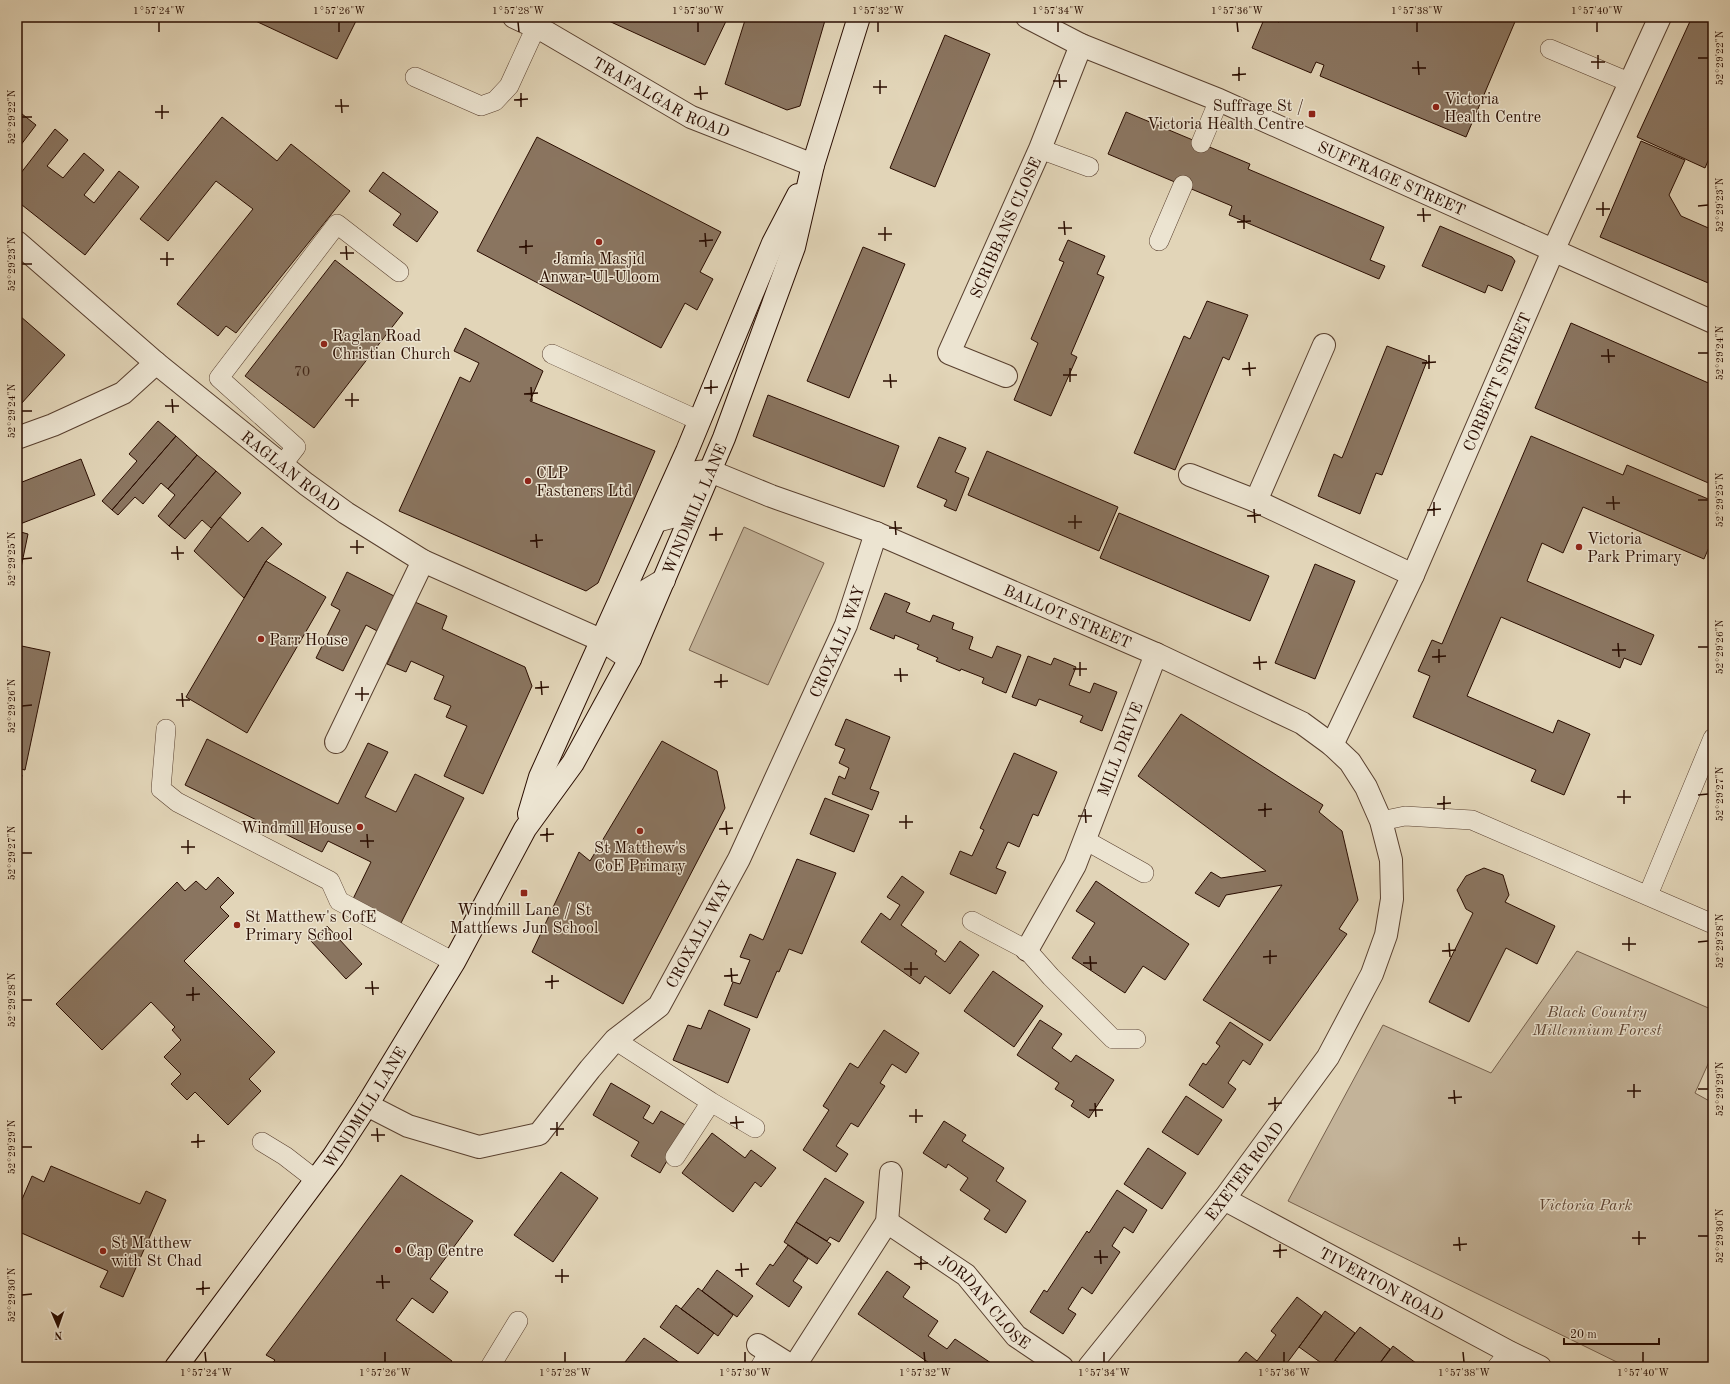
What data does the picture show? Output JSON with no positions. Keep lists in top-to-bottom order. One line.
{"streets":{"street":["TRAFALGAR ROAD","SUFFRAGE STREET","SCRIBBANS CLOSE","CORBETT STREET","RAGLAN ROAD","WINDMILL LANE","BALLOT STREET","CROXALL WAY","MILL DRIVE","EXETER ROAD","TIVERTON ROAD","JORDAN CLOSE"]},"crossings":[["TRAFALGAR ROAD","WINDMILL LANE"],["SUFFRAGE STREET","SCRIBBANS CLOSE"],["SUFFRAGE STREET","CORBETT STREET"],["CORBETT STREET","BALLOT STREET"],["RAGLAN ROAD","WINDMILL LANE"],["WINDMILL LANE","BALLOT STREET"],["WINDMILL LANE","CROXALL WAY"],["BALLOT STREET","CROXALL WAY"],["BALLOT STREET","MILL DRIVE"],["BALLOT STREET","EXETER ROAD"],["EXETER ROAD","TIVERTON ROAD"]],"parks":["Black Country Millennium Forest","Victoria Park"],"places":{"other":["Victoria Health Centre","Jamia Masjid Anwar-Ul-Uloom","Raglan Road Christian Church","CLP Fasteners Ltd","Victoria Park Primary","Parr House","Windmill House","St Matthew's CoE Primary","St Matthew's CofE Primary School","Cap Centre","St Matthew with St Chad"],"transit":["Suffrage St / Victoria Health Centre","Windmill Lane / St Matthews Jun School"]},"house_numbers":["70"],"scale_bar":"20 m","north":"bottom","coordinates":["1°57'24\"W","1°57'26\"W","1°57'28\"W","1°57'30\"W","1°57'32\"W","1°57'34\"W","1°57'36\"W","1°57'38\"W","1°57'40\"W","52°29'22\"N","52°29'23\"N","52°29'24\"N","52°29'25\"N","52°29'26\"N","52°29'27\"N","52°29'28\"N","52°29'29\"N","52°29'30\"N"]}
